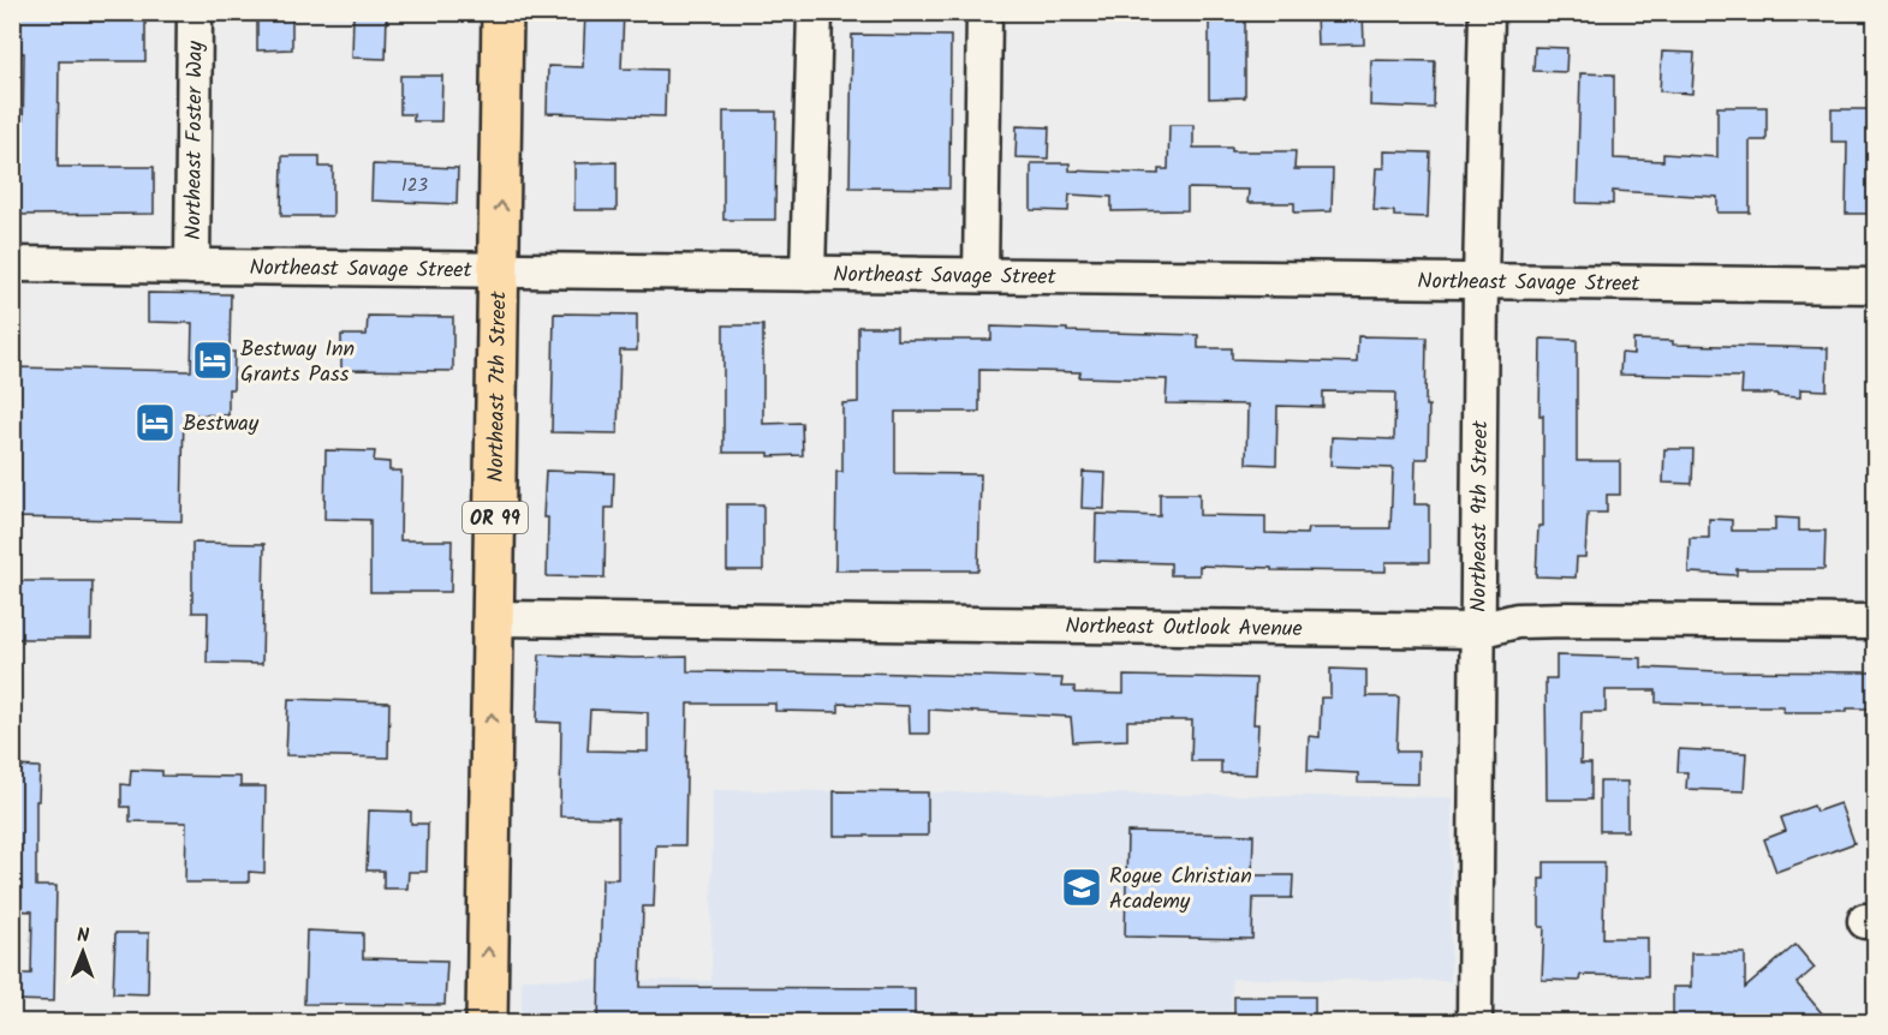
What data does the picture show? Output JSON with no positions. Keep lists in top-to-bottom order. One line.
{"streets":{"highway":["Northeast 7th Street","OR 99"],"street":["Northeast Foster Way","Northeast Savage Street","Northeast 9th Street","Northeast Outlook Avenue"]},"crossings":[["Northeast Foster Way","Northeast Savage Street"],["Northeast Savage Street","Northeast 7th Street"],["Northeast Savage Street","Northeast 9th Street"],["Northeast 7th Street","Northeast Outlook Avenue"],["Northeast 9th Street","Northeast Outlook Avenue"]],"one_way":["Northeast 7th Street"],"places":{"hotel":["Bestway Inn Grants Pass","Bestway"],"school or university":["Rogue Christian Academy"]},"house_numbers":["123"],"north":"top"}
